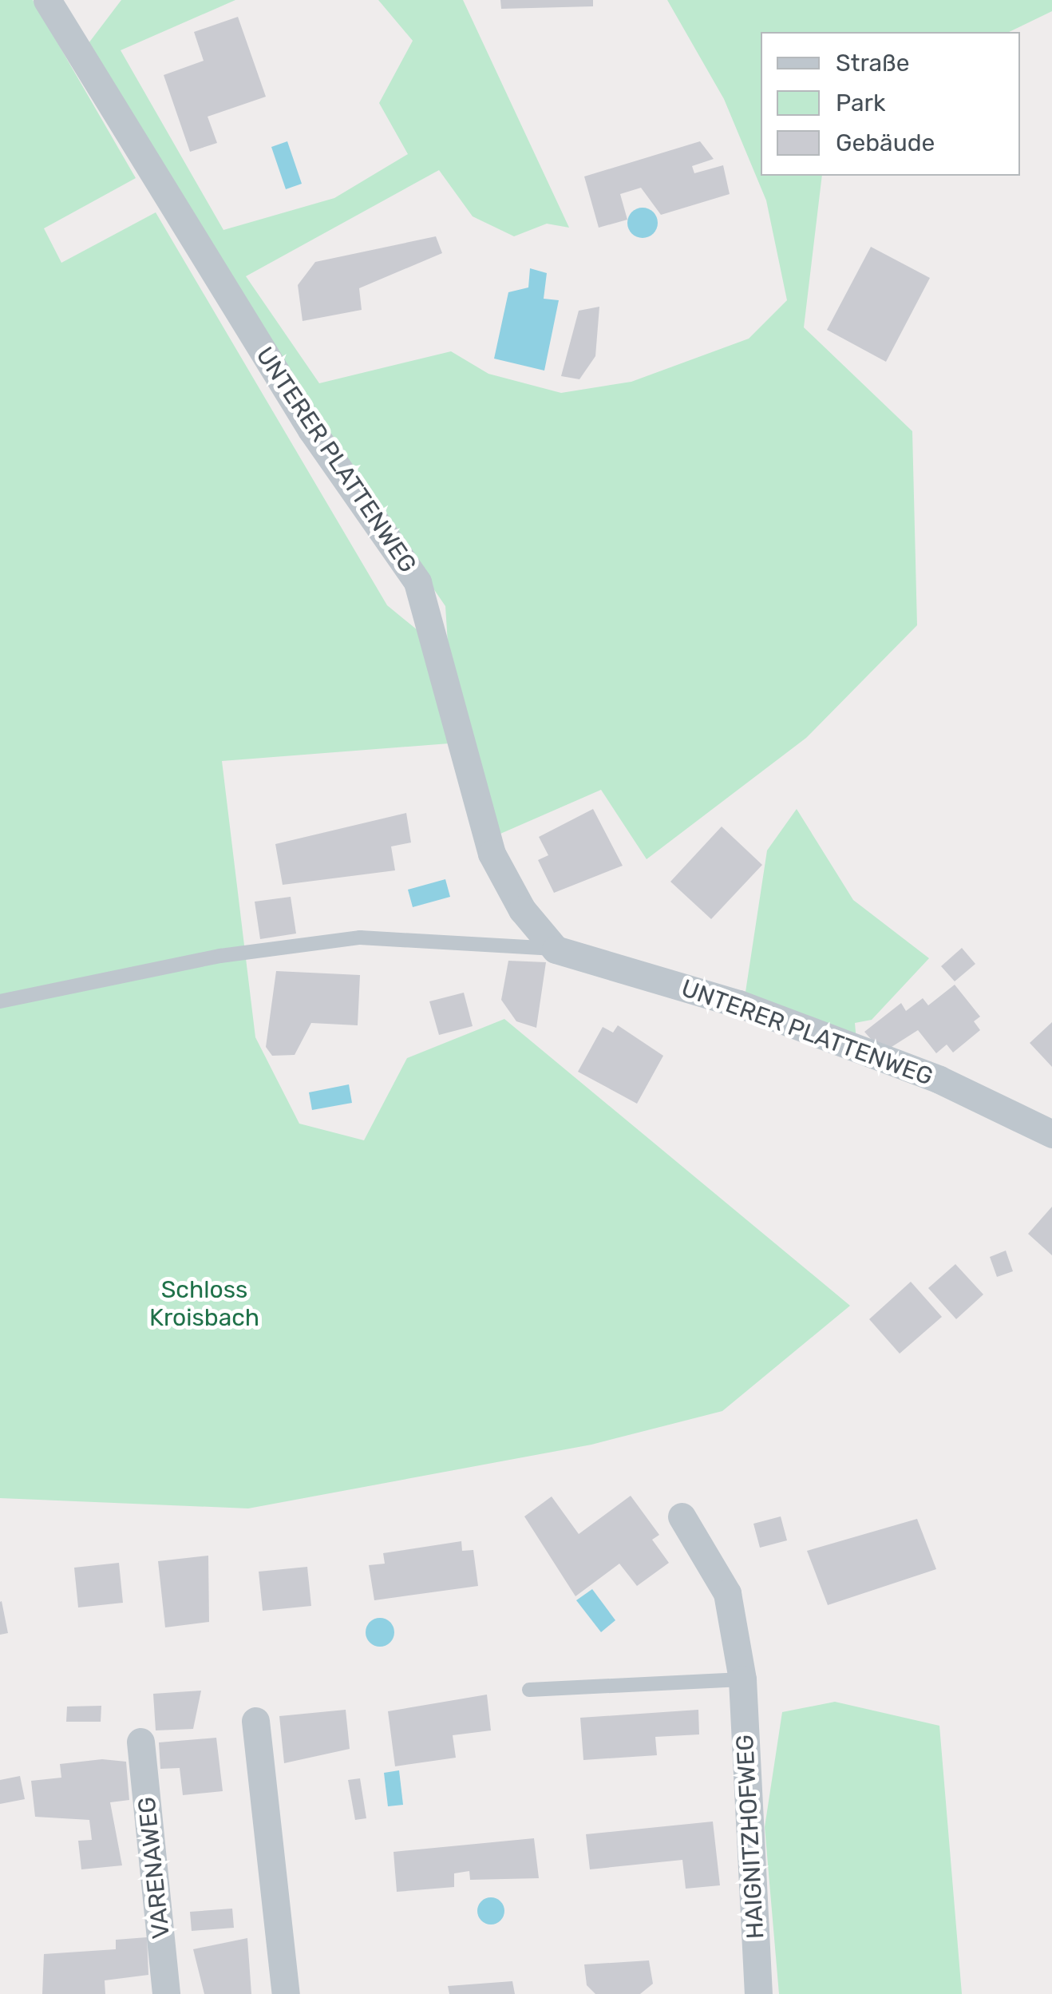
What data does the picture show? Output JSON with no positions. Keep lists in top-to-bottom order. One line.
{"streets":{"street":["UNTERER PLATTENWEG","HAIGNITZHOFWEG","VARENAWEG"]},"parks":["Schloss Kroisbach"],"legend":["Straße","Park","Gebäude"]}
